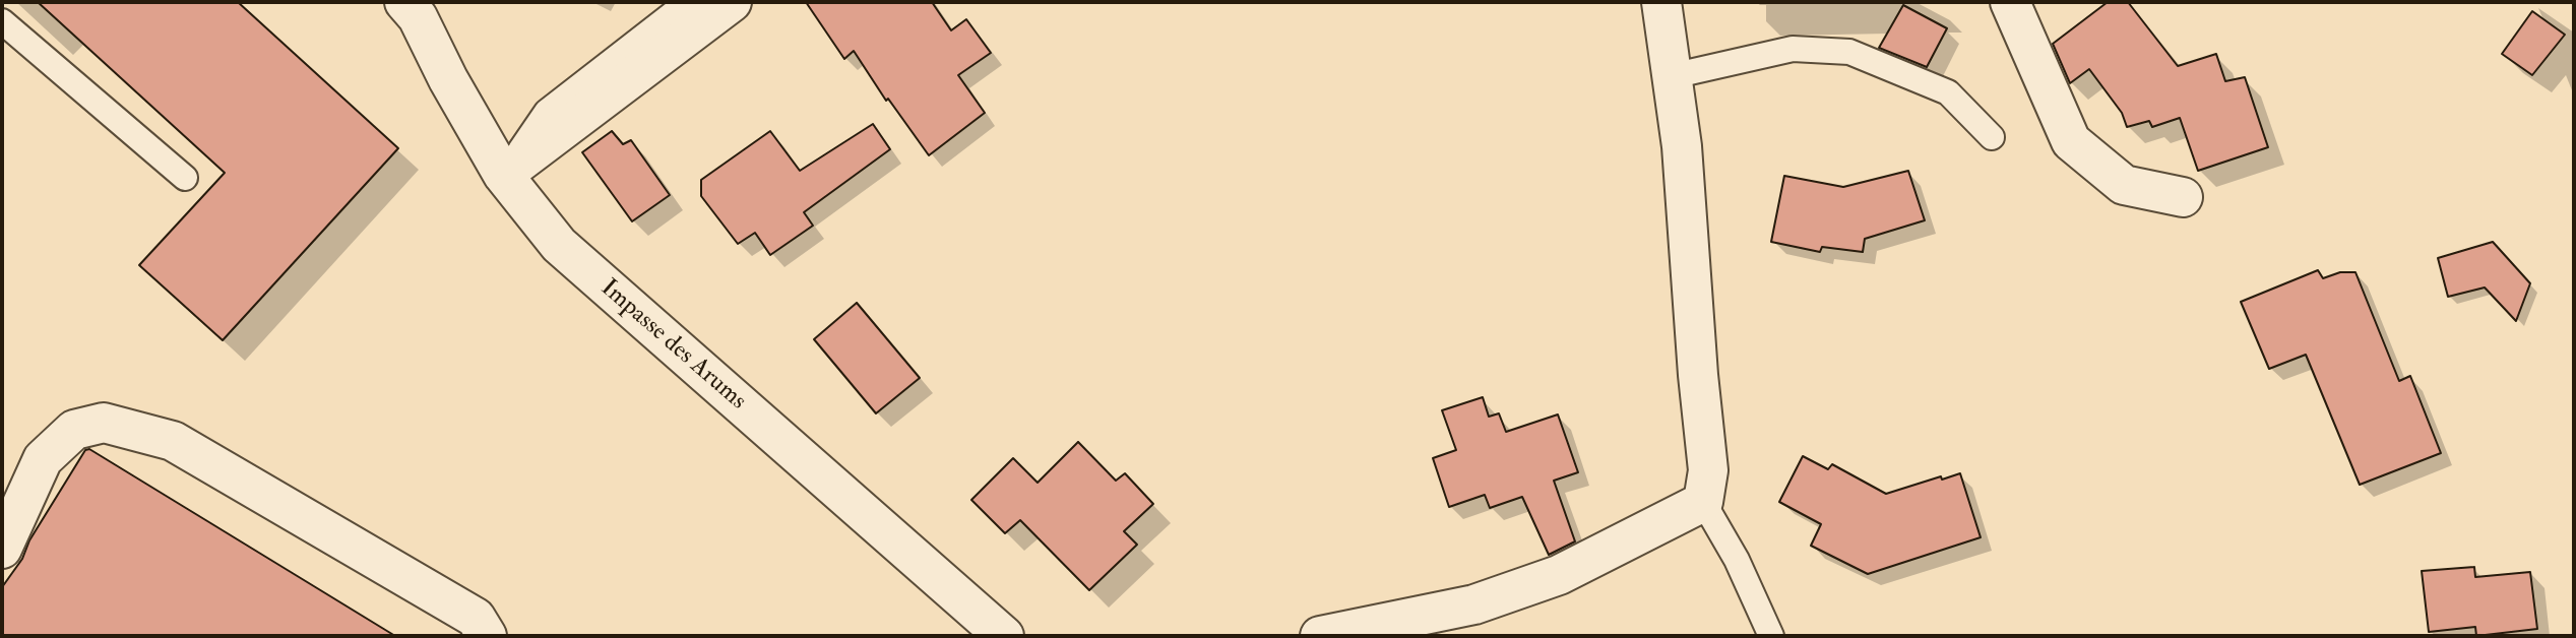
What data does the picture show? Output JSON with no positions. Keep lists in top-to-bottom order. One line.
{"streets":{"street":["Impasse des Arums"]}}
